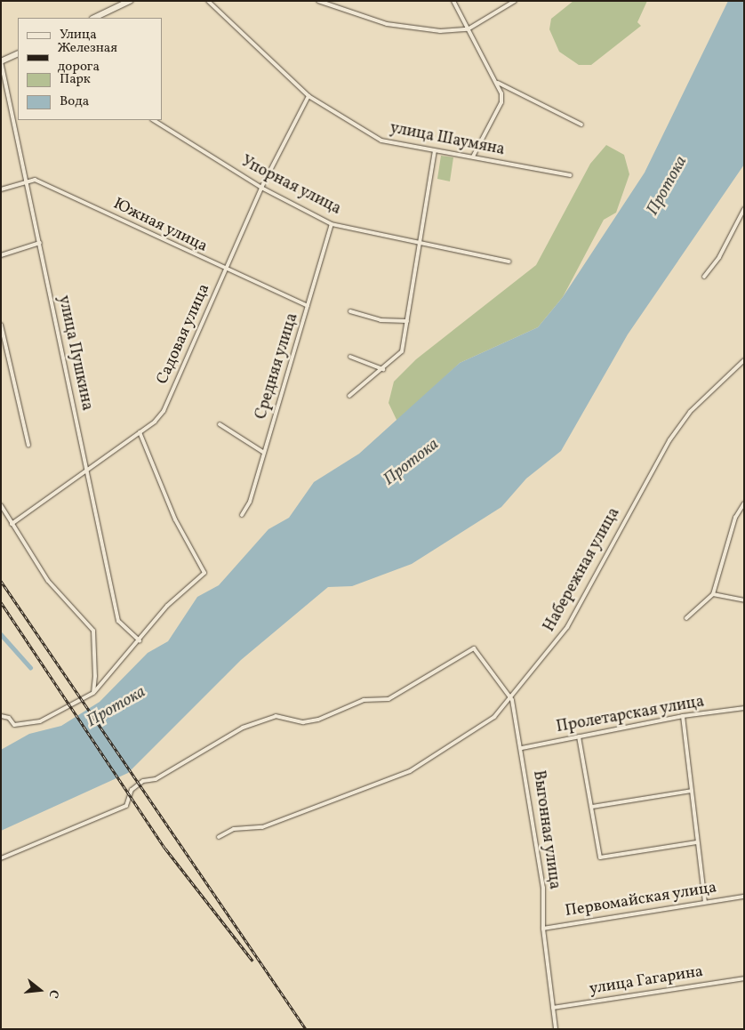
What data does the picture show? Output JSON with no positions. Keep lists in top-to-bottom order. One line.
{"streets":{"street":["улица Шаумяна","Упорная улица","Южная улица","Садовая улица","улица Пушкина","Средняя улица","Набережная улица","Пролетарская улица","Выгонная улица","Первомайская улица","улица Гагарина"]},"crossings":[["улица Шаумяна","Садовая улица"],["Упорная улица","Садовая улица"],["Упорная улица","Средняя улица"],["Южная улица","Садовая улица"],["Южная улица","улица Пушкина"],["Южная улица","Средняя улица"],["Садовая улица","улица Пушкина"],["Набережная улица","Выгонная улица"],["Пролетарская улица","Выгонная улица"],["Выгонная улица","Первомайская улица"],["Выгонная улица","улица Гагарина"]],"water":["Протока"],"legend":["Улица","Железная дорога","Парк","Вода"],"north":"right"}
